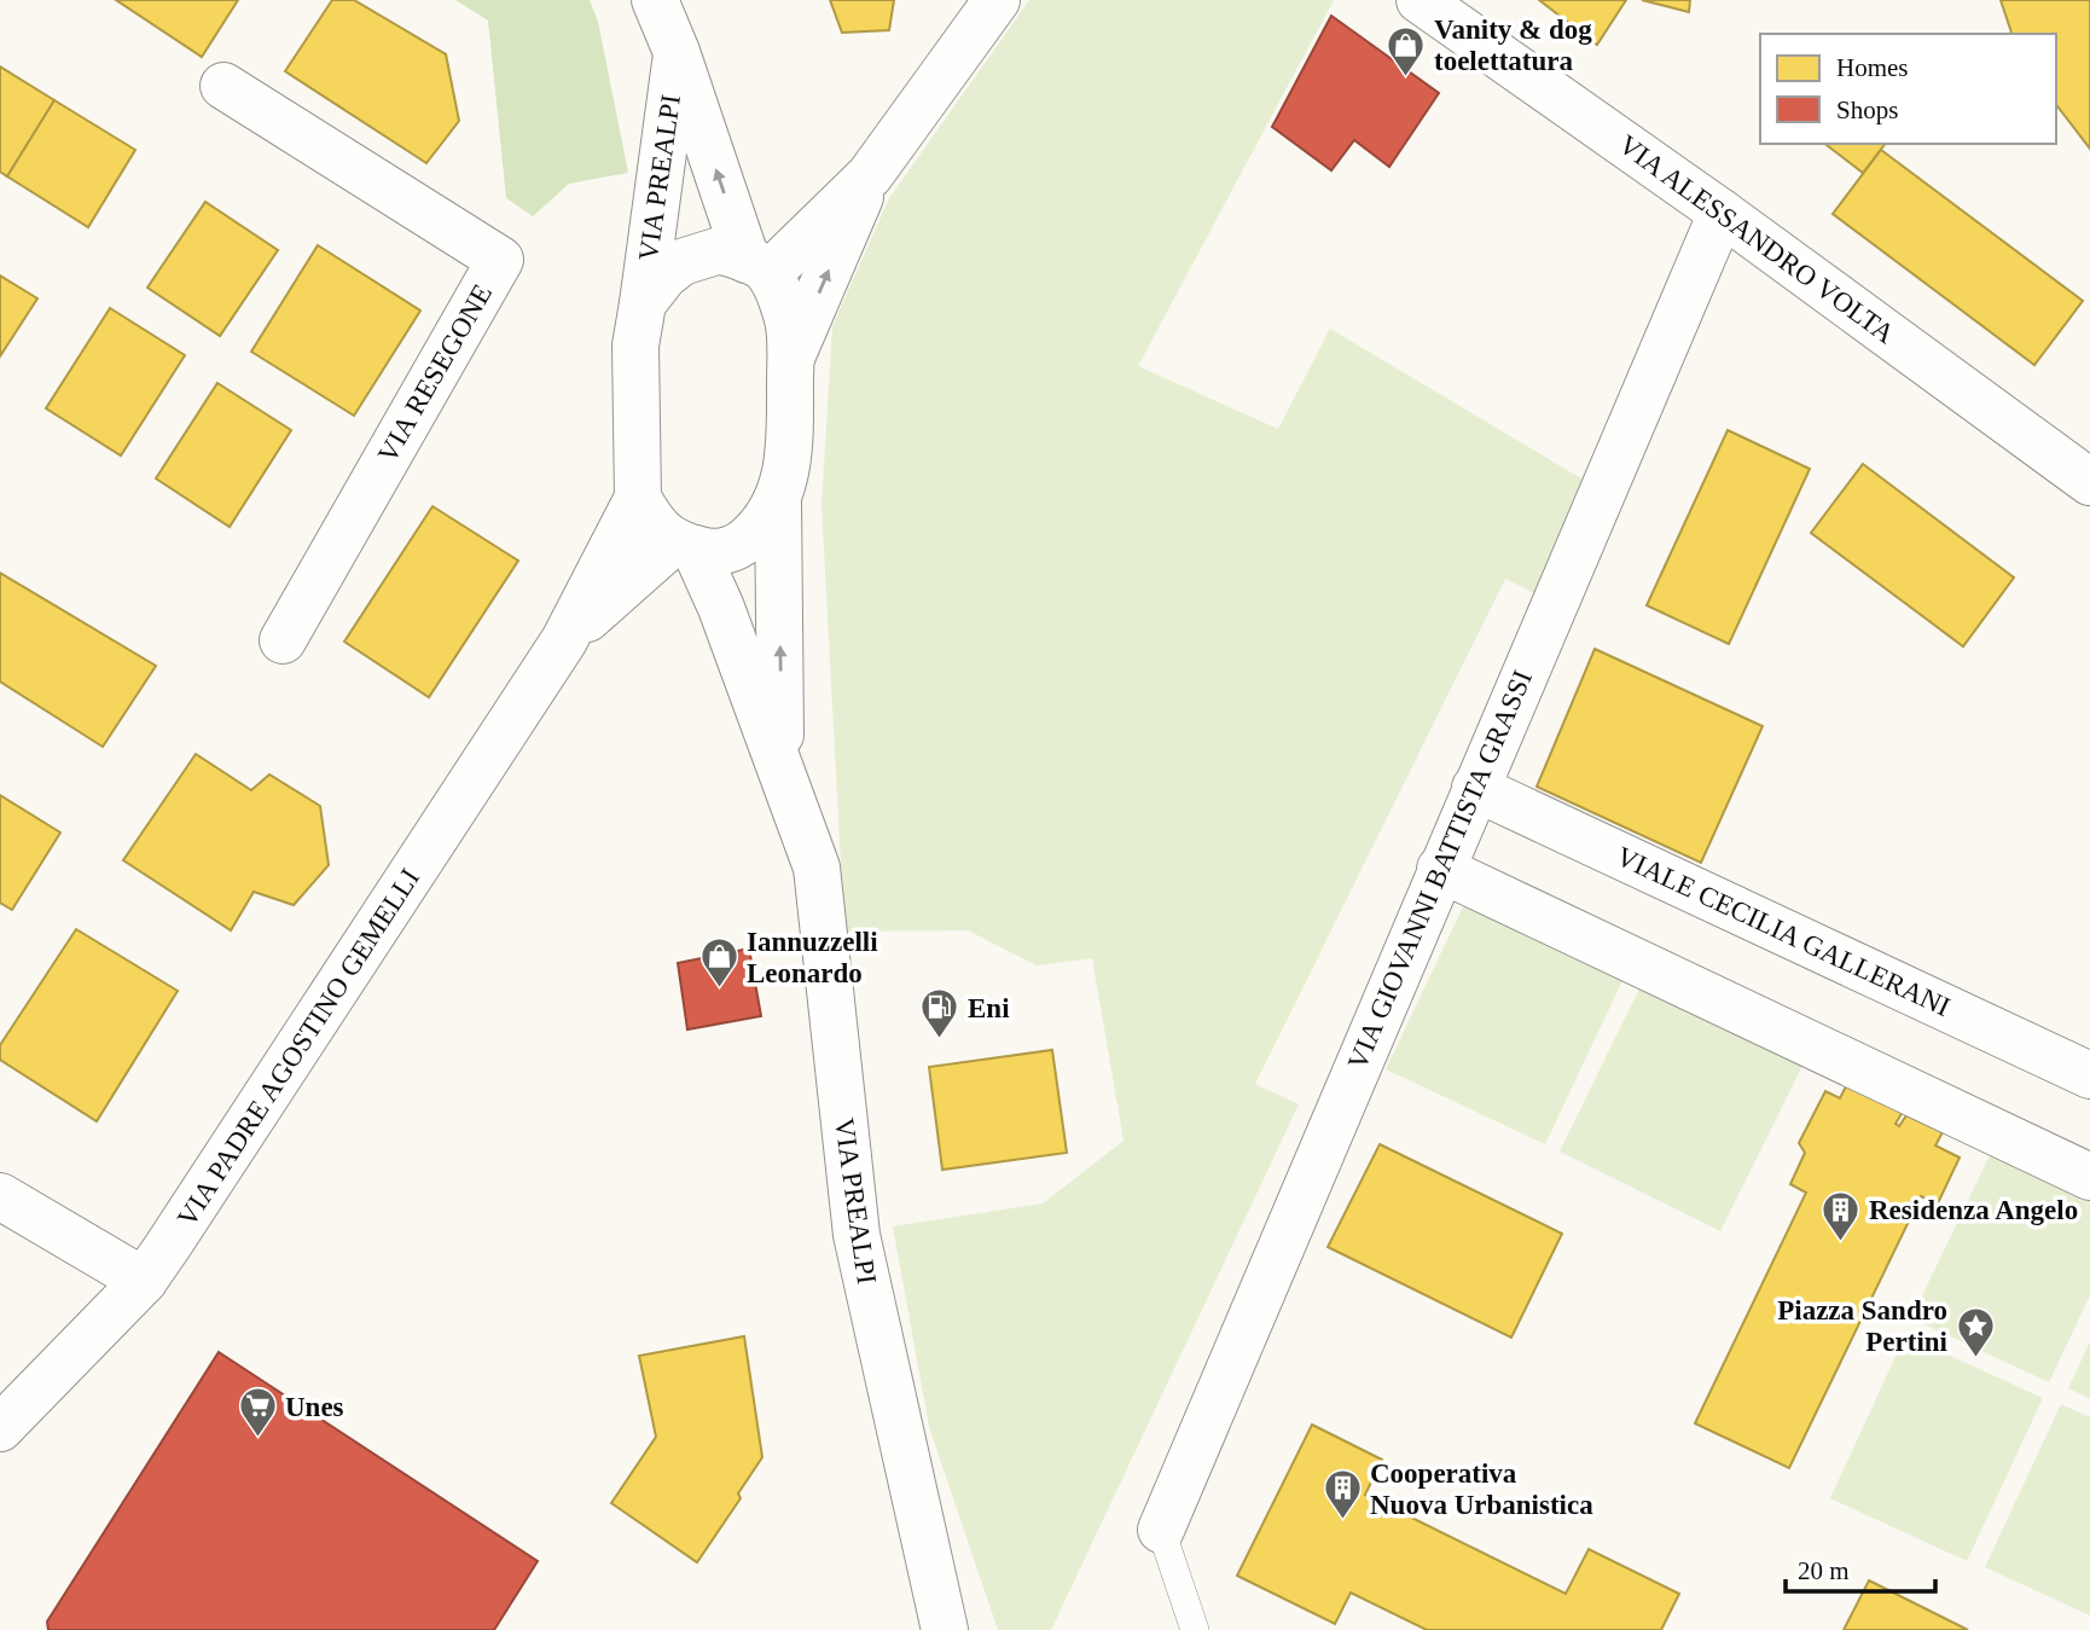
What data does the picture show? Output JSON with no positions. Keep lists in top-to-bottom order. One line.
{"streets":{"street":["VIA PREALPI","VIA ALESSANDRO VOLTA","VIA RESEGONE","VIA GIOVANNI BATTISTA GRASSI","VIALE CECILIA GALLERANI","VIA PADRE AGOSTINO GEMELLI"]},"crossings":[["VIA PREALPI","VIA PADRE AGOSTINO GEMELLI"],["VIA ALESSANDRO VOLTA","VIA GIOVANNI BATTISTA GRASSI"],["VIA GIOVANNI BATTISTA GRASSI","VIALE CECILIA GALLERANI"]],"places":{"shop":["Vanity & dog toelettatura","Iannuzzelli Leonardo"],"fuel station":["Eni"],"building":["Residenza Angelo","Cooperativa Nuova Urbanistica"],"place":["Piazza Sandro Pertini"],"supermarket":["Unes"]},"legend":["Homes","Shops"],"scale_bar":"20 m"}
